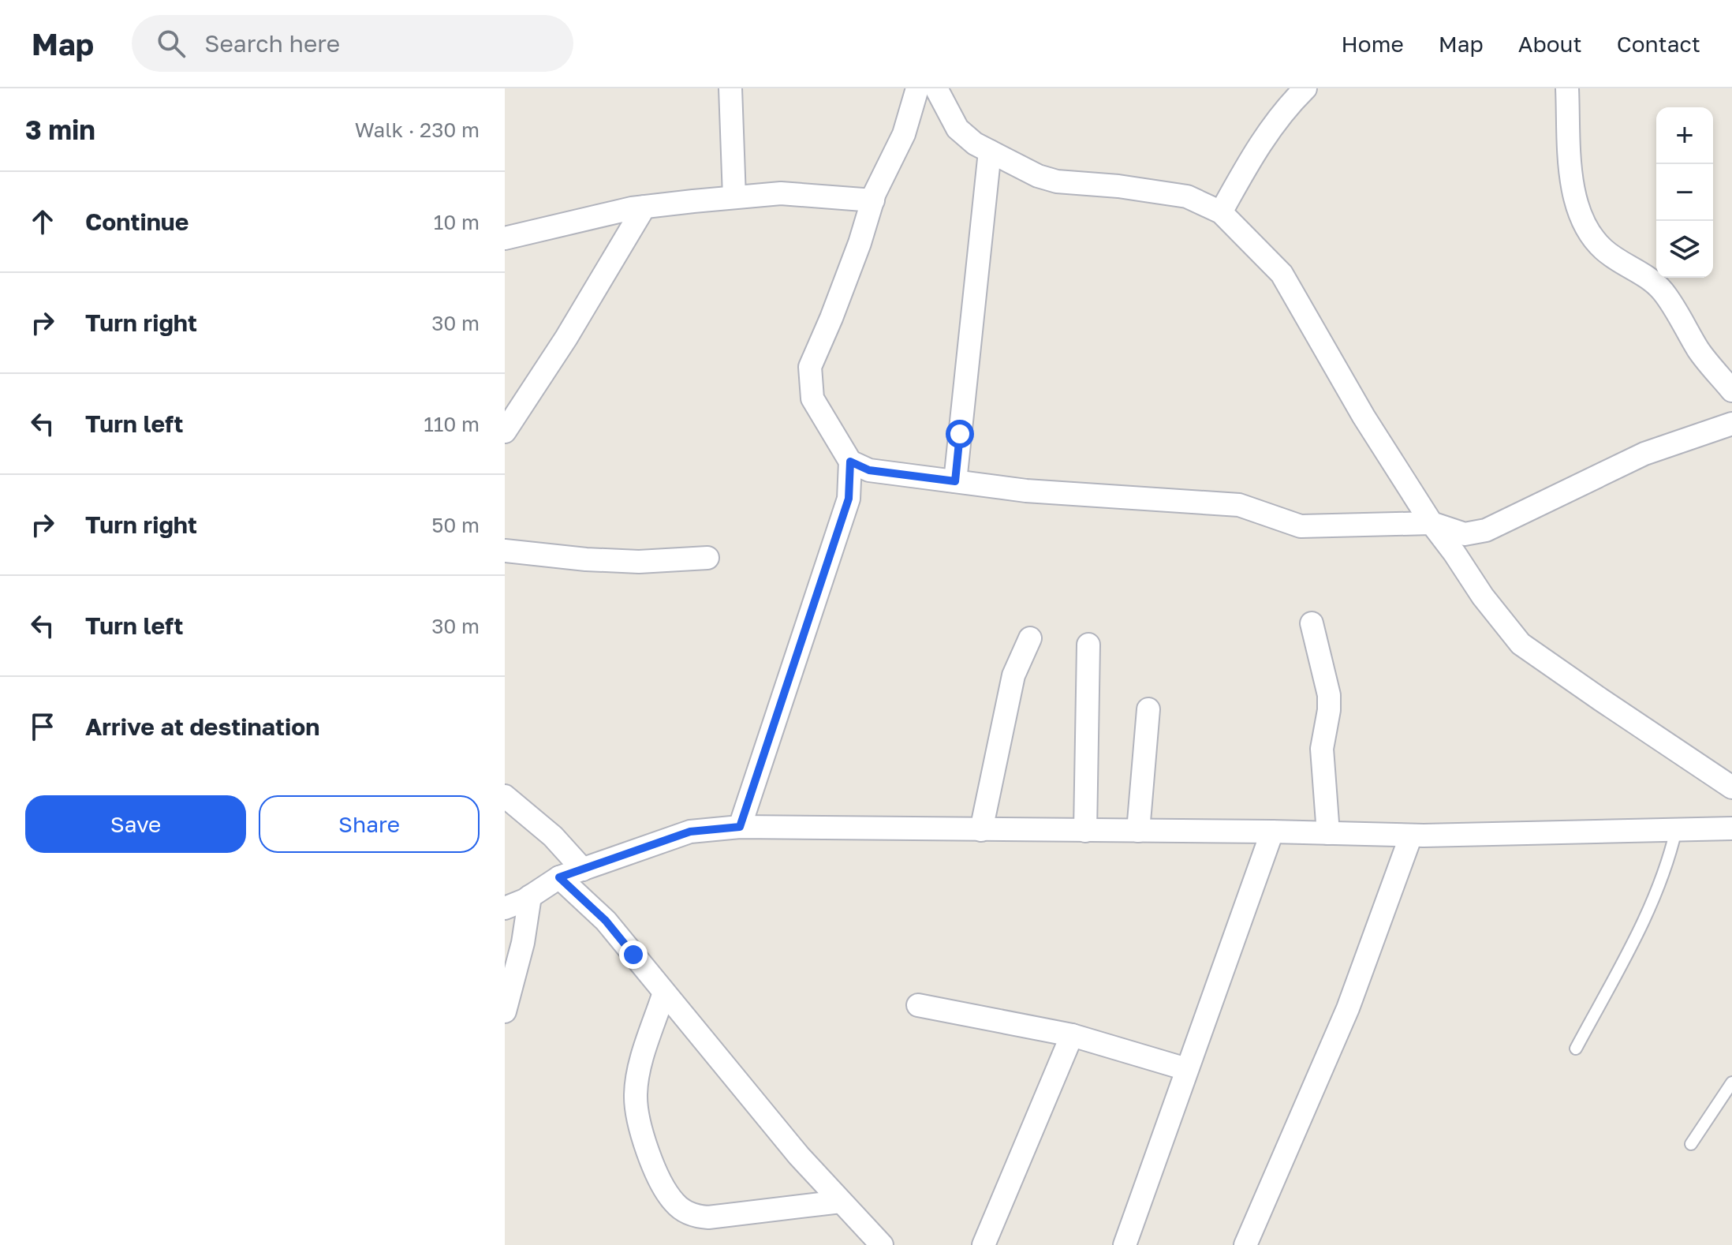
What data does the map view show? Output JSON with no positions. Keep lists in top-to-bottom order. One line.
{"page":{"header":"Map","search":"Search here","nav":["Home","Map","About","Contact"],"heading":["3 min","Walk · 230 m"],"map_buttons":["+","−"],"list":[["Continue","10 m"],["Turn right","30 m"],["Turn left","110 m"],["Turn right","50 m"],["Turn left","30 m"],"Arrive at destination"],"buttons":["Save","Share"]}}
